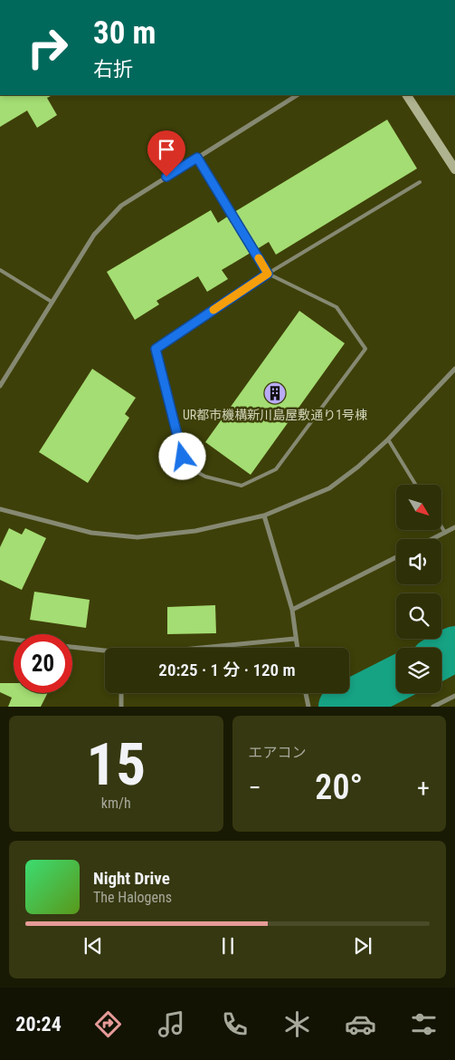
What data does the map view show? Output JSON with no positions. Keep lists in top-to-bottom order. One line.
{"places":{"building":["UR都市機構新川島屋敷通り1号棟"]},"north":"bottom right","page":{"turn":["30 m","右折"],"limit":"20","trip":"20:25 · 1 分 · 120 m","tile":[["15","km/h"],"エアコン"],"heat":["−","20°","+"],"song":["Night Drive","The Halogens"],"tabs":"20:24"}}
